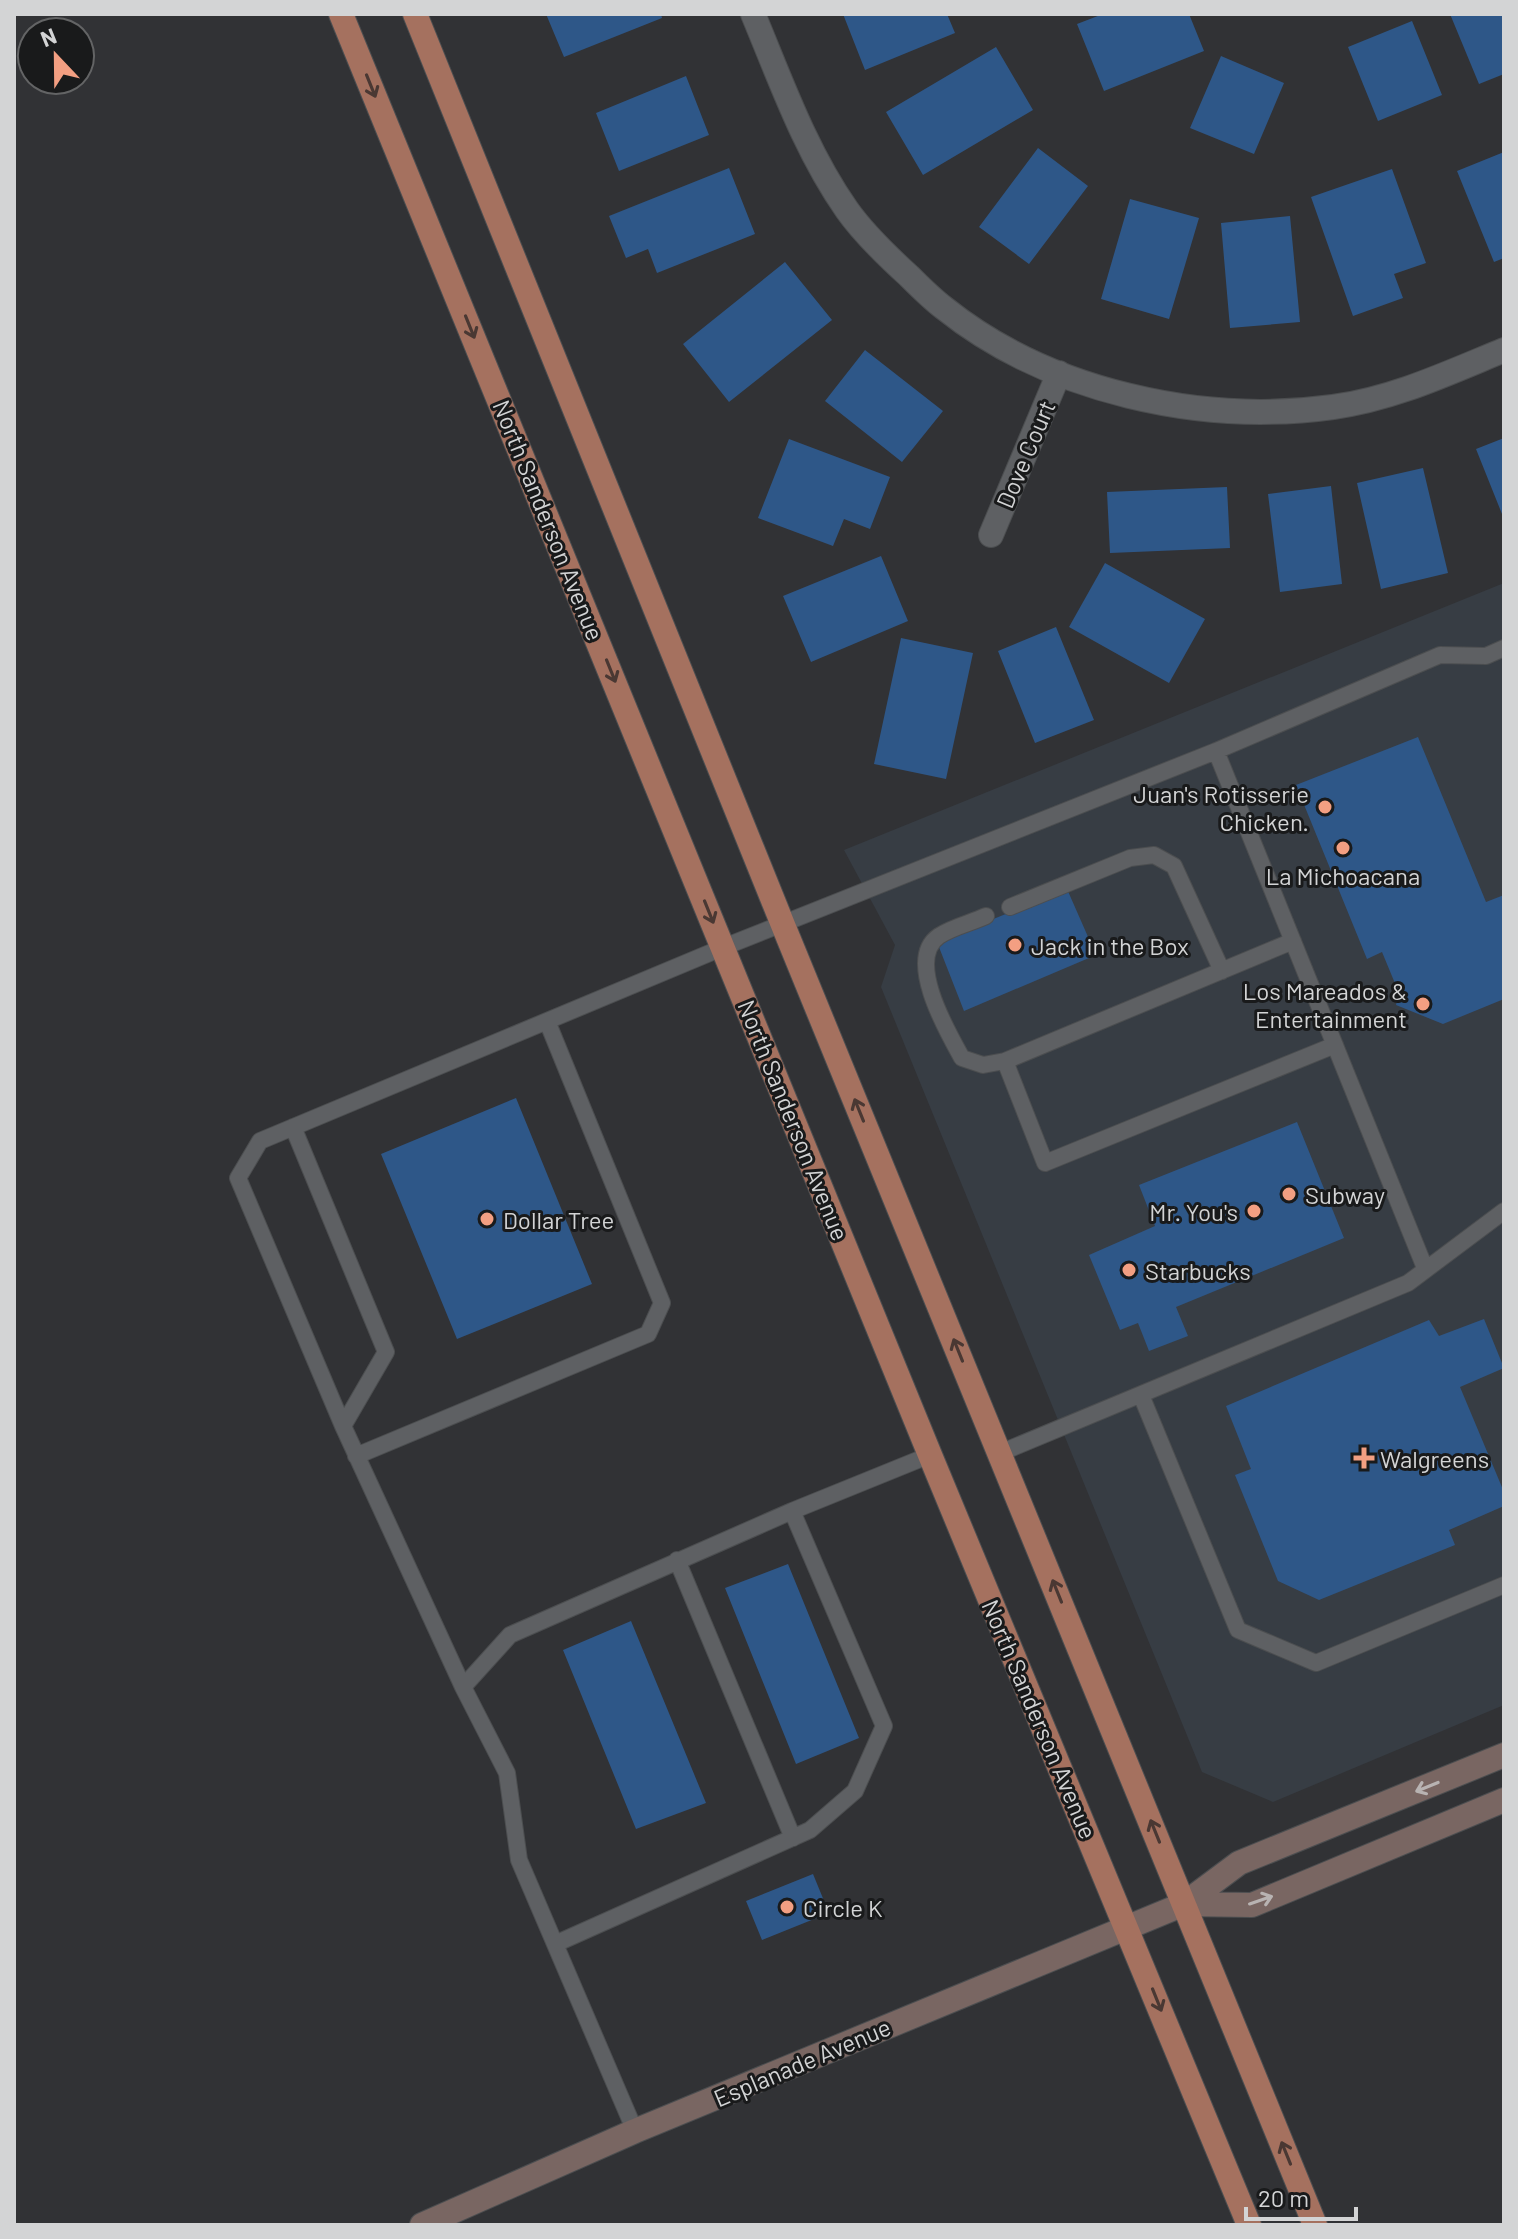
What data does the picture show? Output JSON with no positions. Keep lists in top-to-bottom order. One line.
{"streets":{"highway":["North Sanderson Avenue"],"main road":["Esplanade Avenue"],"street":["Dove Court"]},"crossings":[["North Sanderson Avenue","Esplanade Avenue"]],"places":{"other":["Juan's Rotisserie Chicken.","La Michoacana","Jack in the Box","Los Mareados & Entertainment","Subway","Mr. You's","Dollar Tree","Starbucks","Circle K"],"health":["Walgreens"]},"scale_bar":"20 m","north":"top"}
